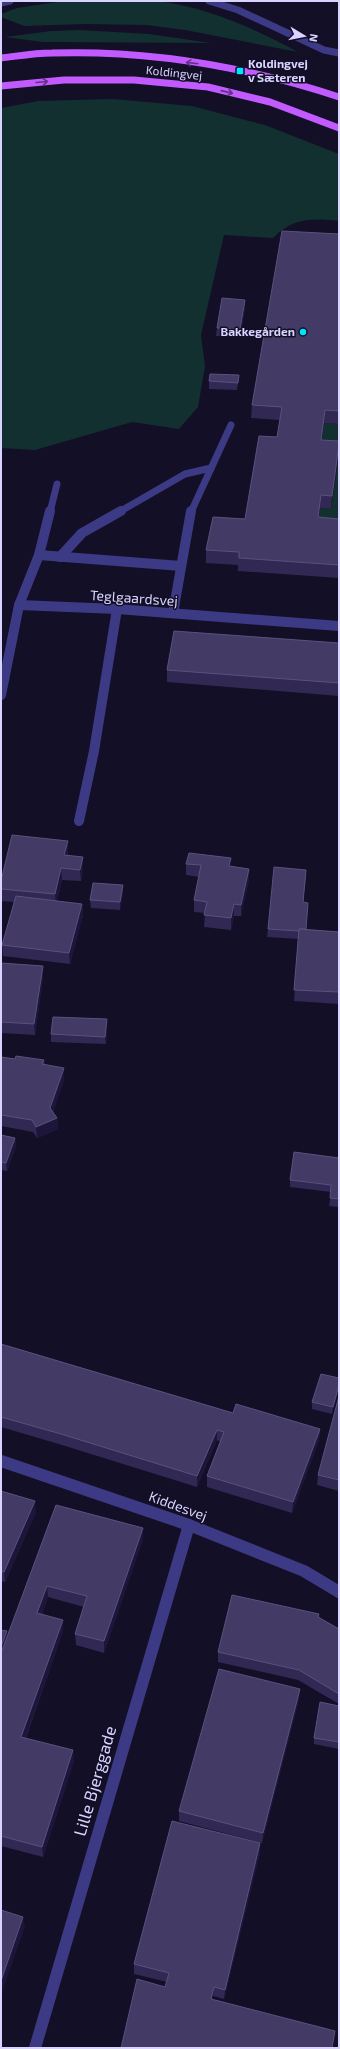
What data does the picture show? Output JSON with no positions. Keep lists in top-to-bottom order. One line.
{"streets":{"main road":["Koldingvej"],"street":["Teglgaardsvej","Kiddesvej","Lille Bjerggade"]},"crossings":[["Kiddesvej","Lille Bjerggade"]],"places":{"transit":["Koldingvej v Sæteren"],"other":["Bakkegården"]},"north":"right"}
